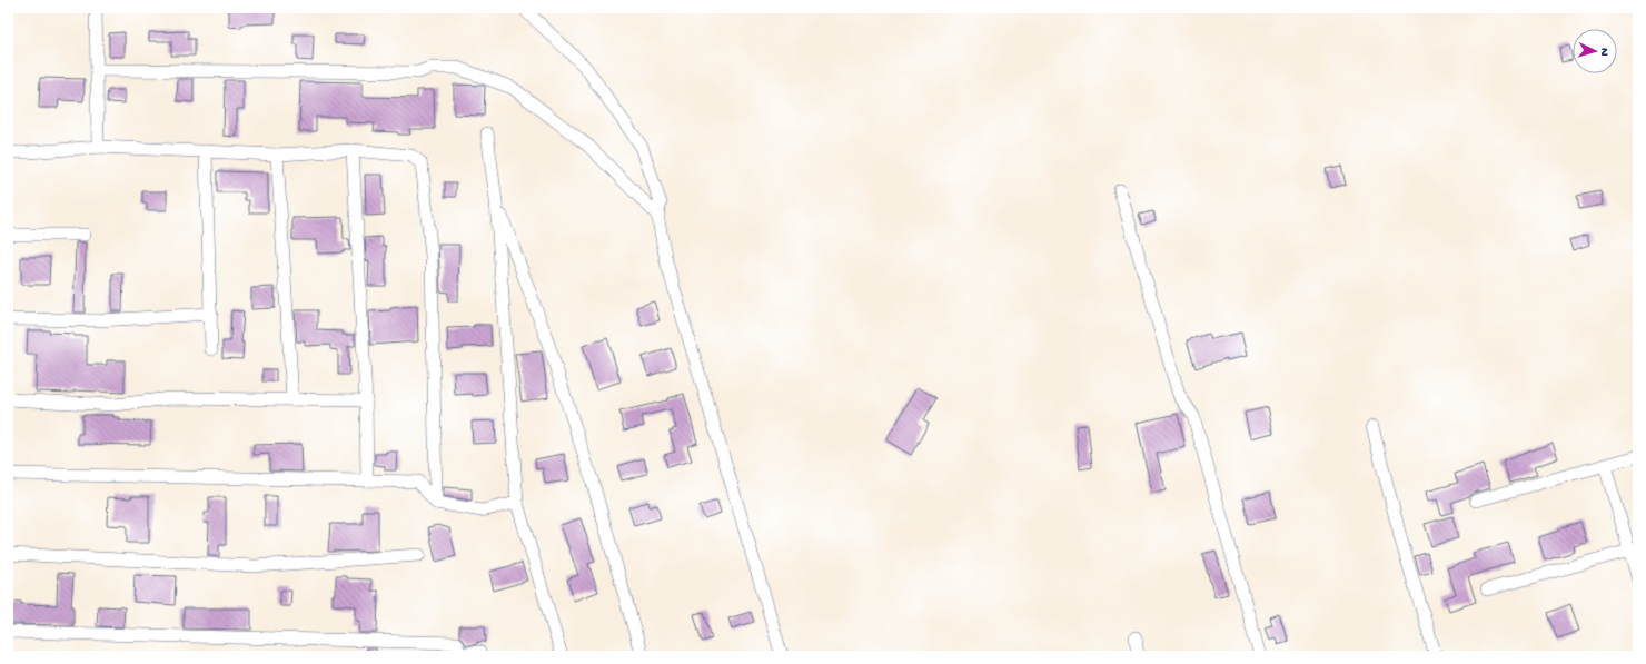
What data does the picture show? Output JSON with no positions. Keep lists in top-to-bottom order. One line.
{"north":"right"}
